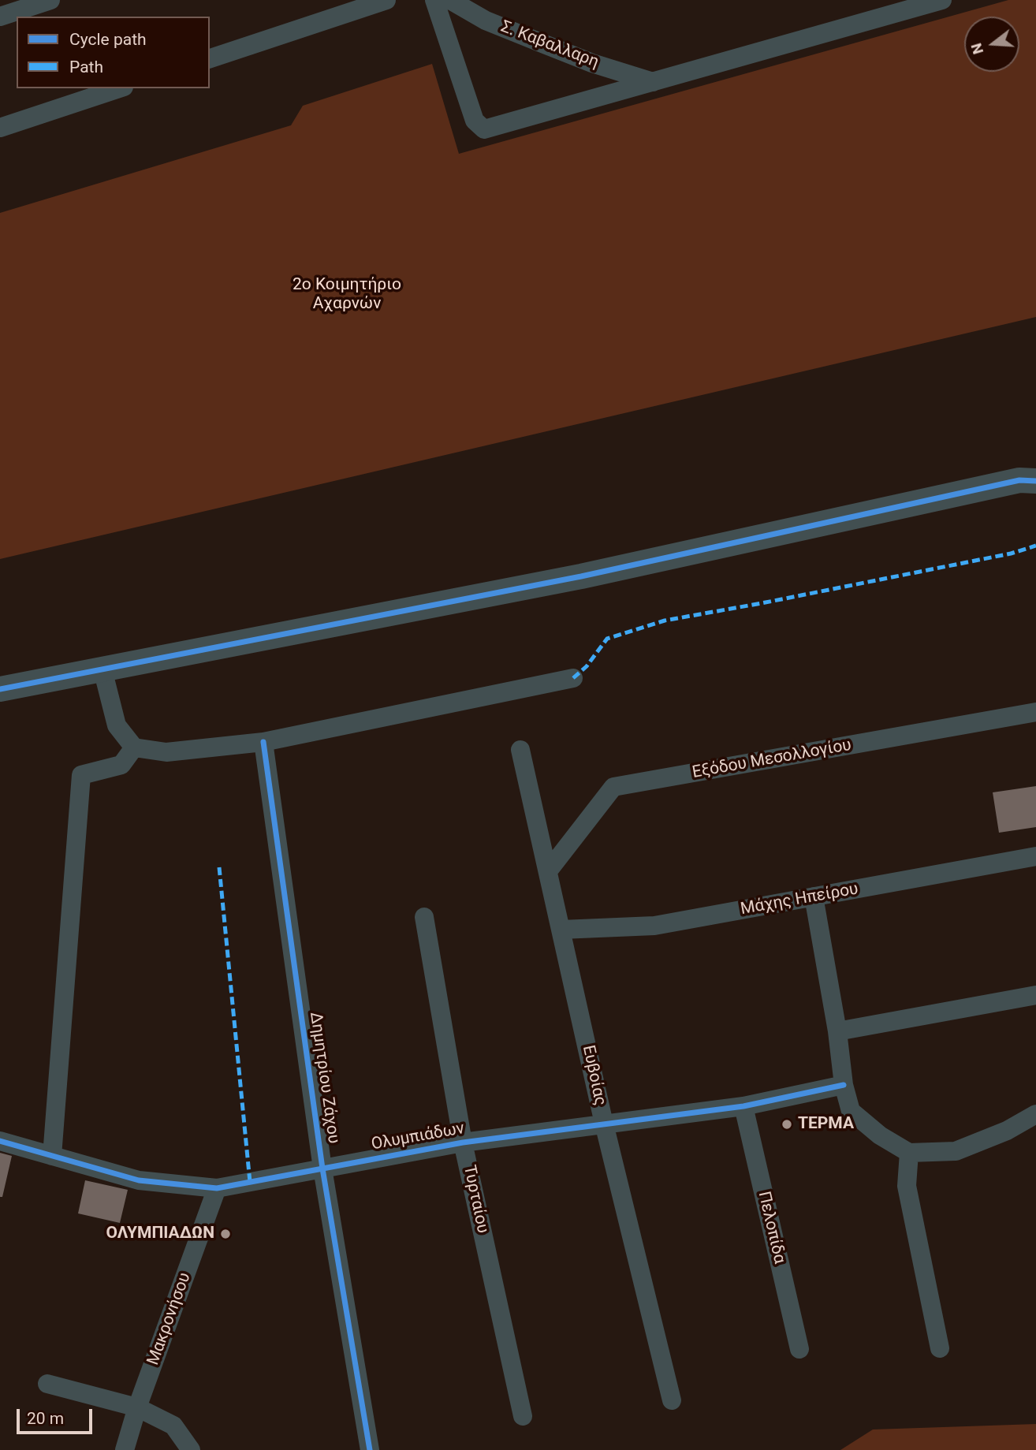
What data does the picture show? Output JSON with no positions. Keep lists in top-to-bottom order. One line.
{"streets":{"street":["Σ. Καβαλλαρη","Εξόδου Μεσολλογίου","Μάχης Ηπείρου","Ευβοίας","Δημητρίου Ζάχου","Ολυμπιάδων","Τυρταίου","Πελοπίδα","Μακρονήσου"]},"crossings":[["Εξόδου Μεσολλογίου","Ευβοίας"],["Μάχης Ηπείρου","Ευβοίας"],["Ευβοίας","Ολυμπιάδων"],["Δημητρίου Ζάχου","Ολυμπιάδων"],["Ολυμπιάδων","Τυρταίου"],["Ολυμπιάδων","Πελοπίδα"],["Ολυμπιάδων","Μακρονήσου"]],"parks":["2ο Κοιμητήριο Αχαρνών"],"places":["ΤΕΡΜΑ","ΟΛΥΜΠΙΑΔΩΝ"],"legend":["Cycle path","Path"],"scale_bar":"20 m","north":"left"}
